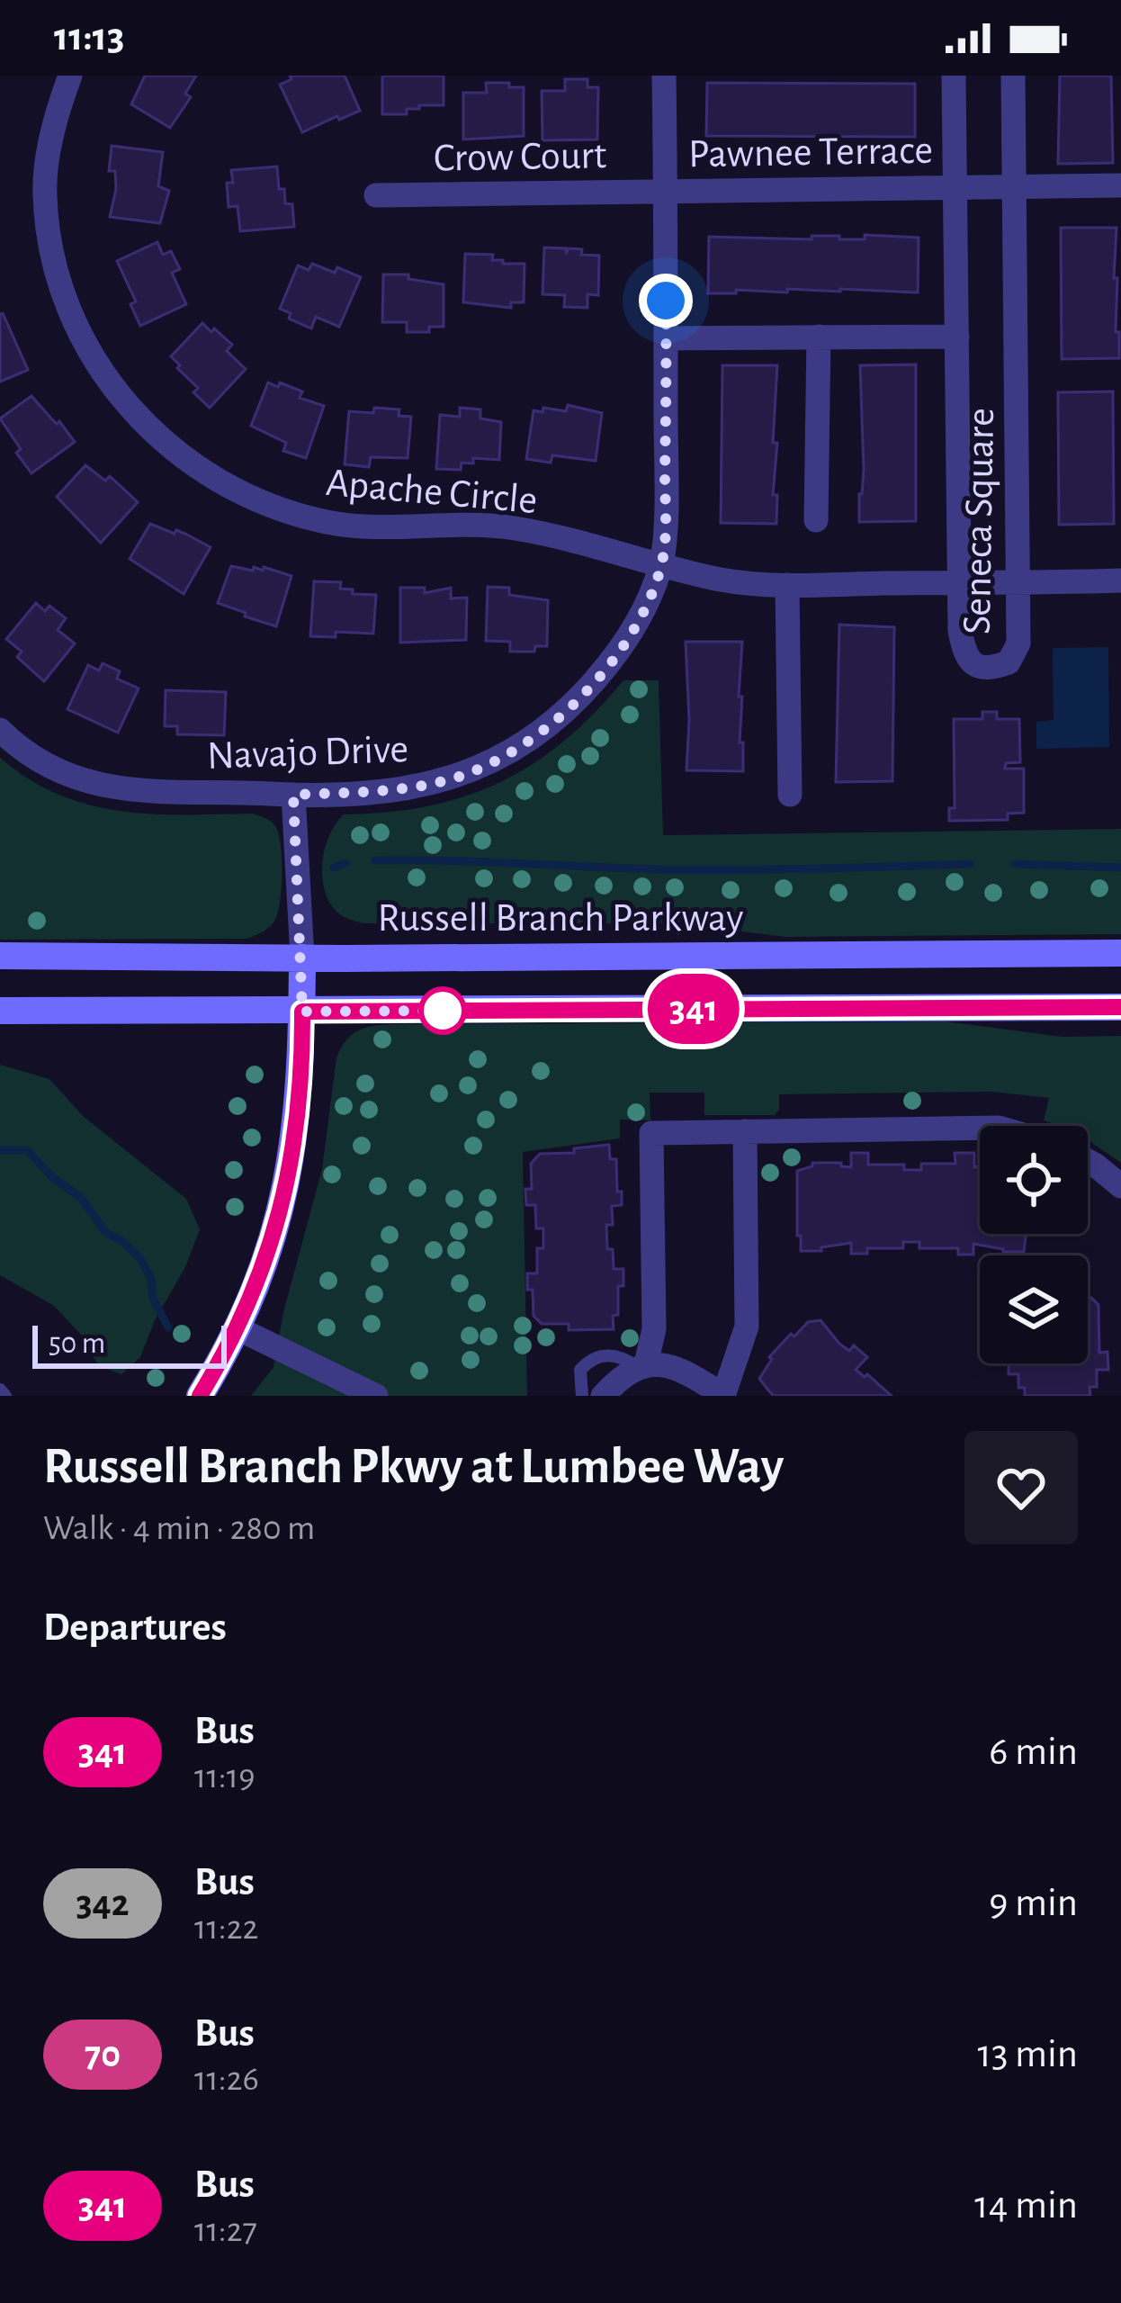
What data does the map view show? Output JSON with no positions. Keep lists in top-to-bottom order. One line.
{"streets":{"main road":["Russell Branch Parkway"],"street":["Pawnee Terrace","Crow Court","Apache Circle","Seneca Square","Navajo Drive"]},"crossings":[["Pawnee Terrace","Crow Court"],["Pawnee Terrace","Seneca Square"],["Apache Circle","Seneca Square"],["Apache Circle","Navajo Drive"]],"lines":["bus line 341"],"scale_bar":"50 m","page":{"status":"11:13","on_map":"341","scale":"50 m","heading":[["Russell Branch Pkwy at Lumbee Way","Walk · 4 min · 280 m"],"Departures"],"list":[{"mark":"341","name":"Bus","note":"11:19","value":"6 min"},{"mark":"342","name":"Bus","note":"11:22","value":"9 min"},{"mark":"70","name":"Bus","note":"11:26","value":"13 min"},{"mark":"341","name":"Bus","note":"11:27","value":"14 min"}]}}
